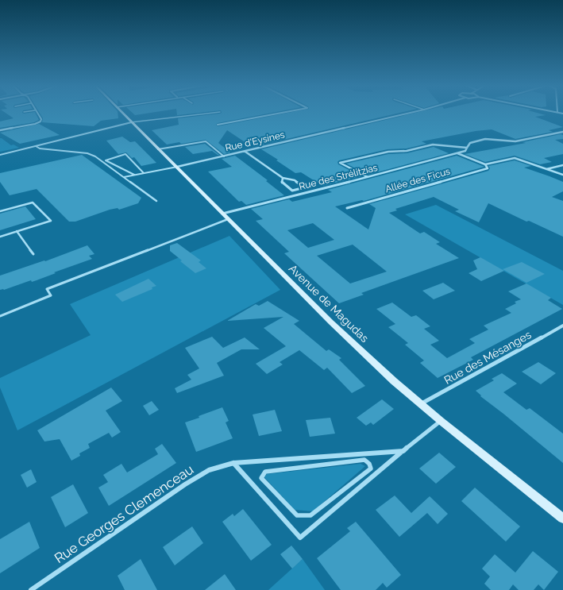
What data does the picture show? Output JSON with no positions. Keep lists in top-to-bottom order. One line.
{"streets":{"main road":["Avenue de Magudas"],"street":["Rue d'Eysines","Rue des Strélitzias","Allée des Ficus","Rue des Mésanges","Rue Georges Clemenceau"]},"crossings":[["Rue d'Eysines","Avenue de Magudas"],["Rue des Strélitzias","Avenue de Magudas"],["Avenue de Magudas","Rue des Mésanges"]]}
